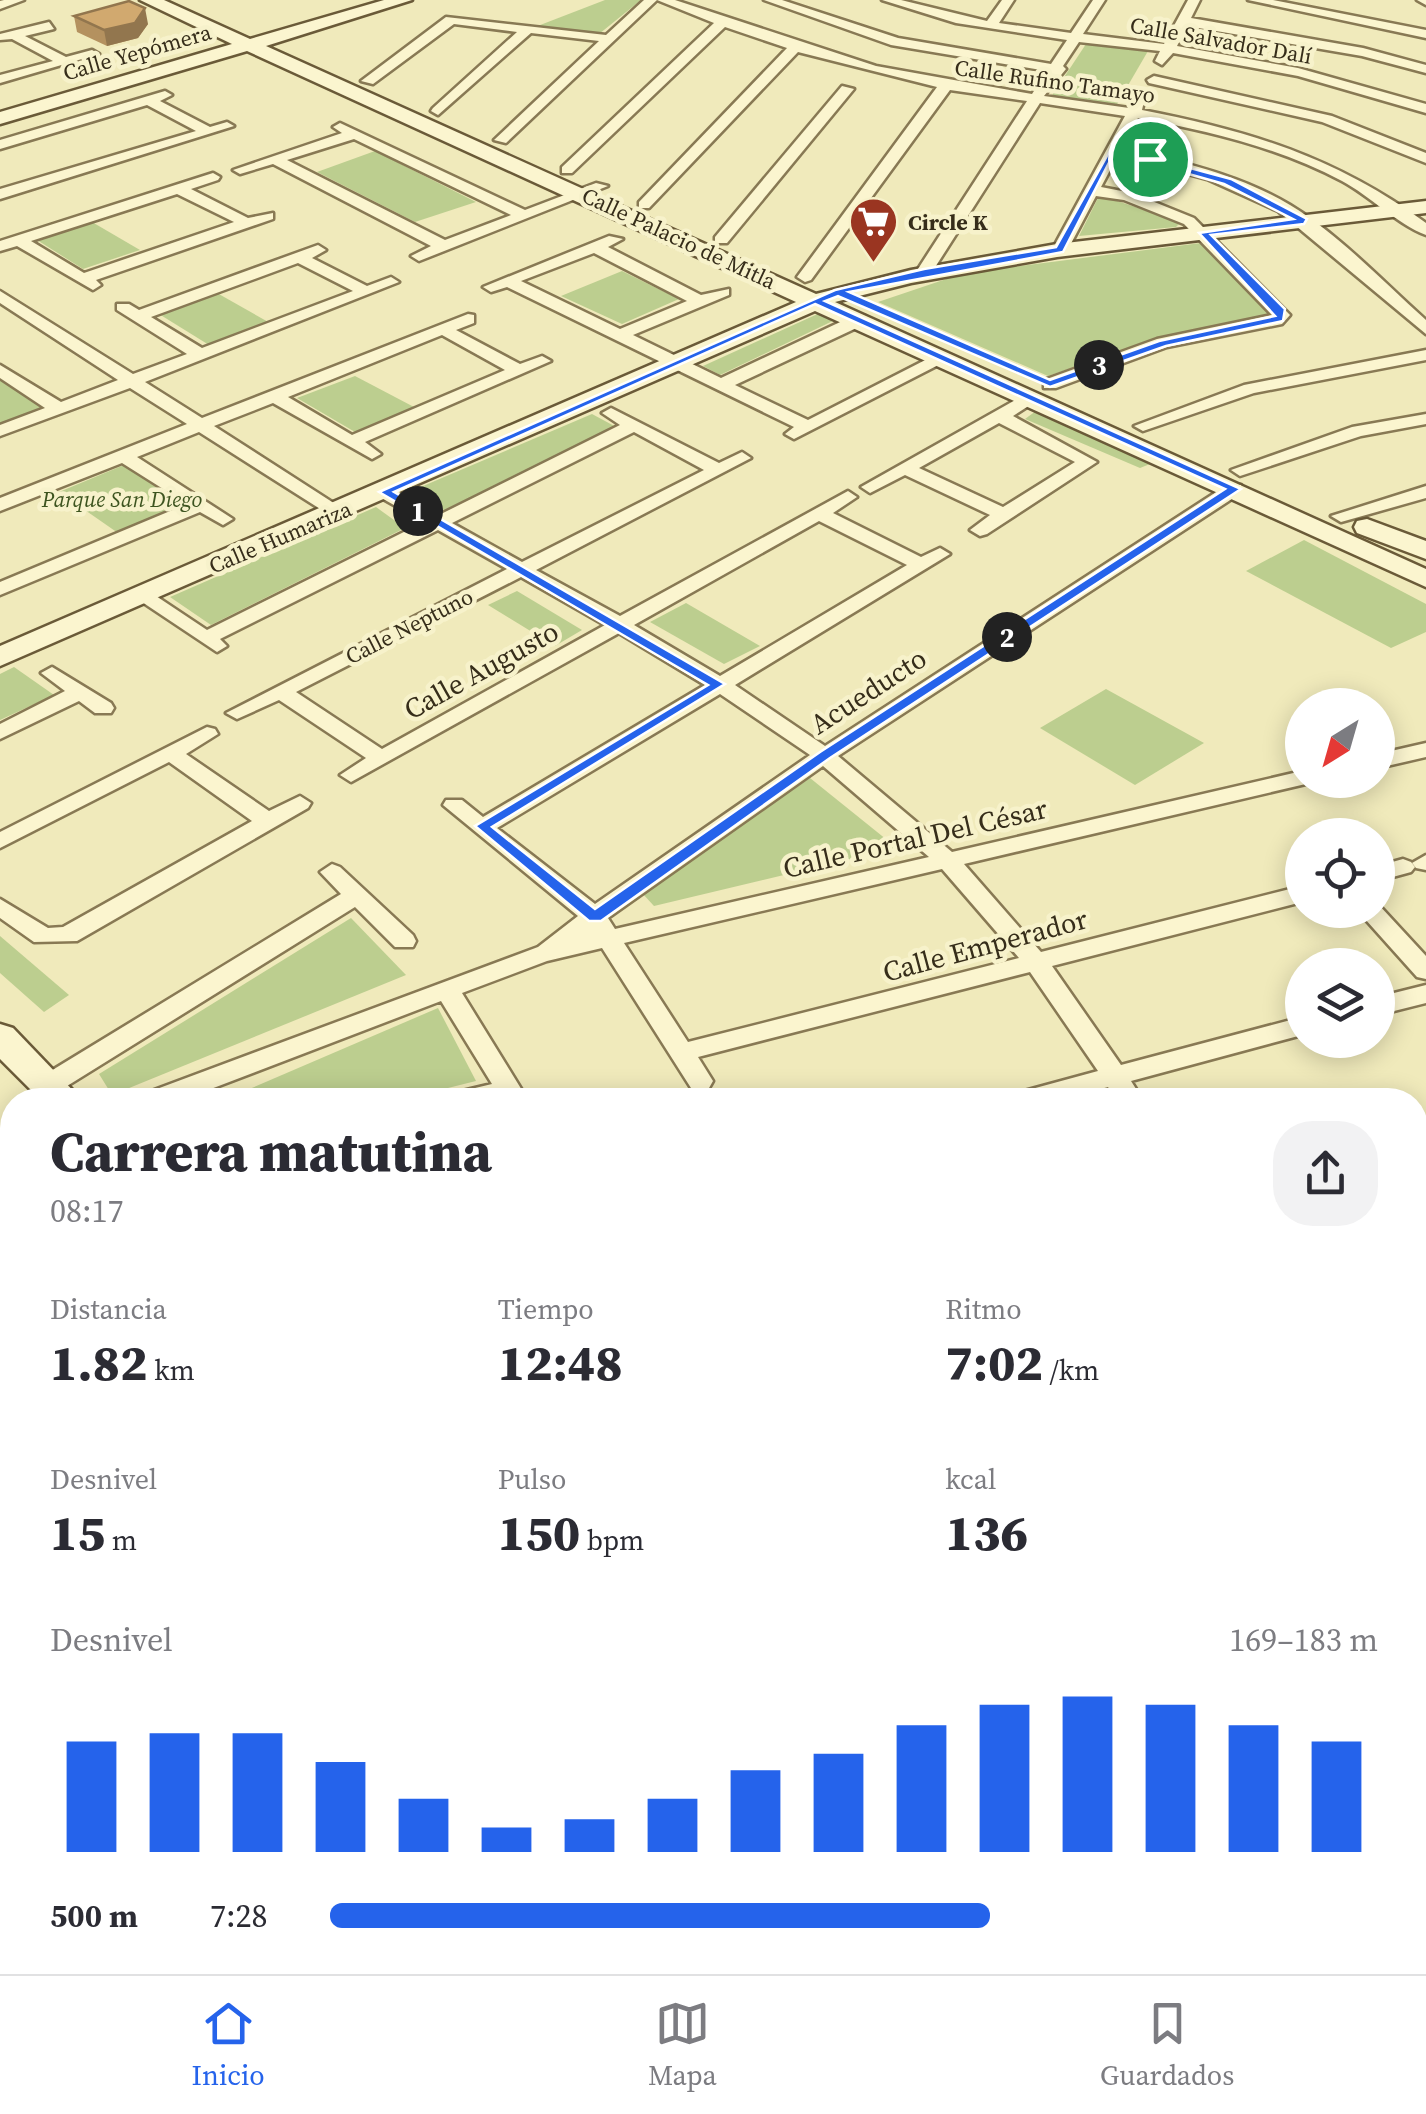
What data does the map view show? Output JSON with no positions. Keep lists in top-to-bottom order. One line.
{"streets":{"main road":["Calle Yepómera","Calle Palacio de Mitla","Calle Humariza"],"street":["Calle Salvador Dalí","Calle Rufino Tamayo","Calle Neptuno","Calle Augusto","Acueducto","Calle Portal Del César","Calle Emperador"]},"crossings":[["Calle Yepómera","Calle Palacio de Mitla"],["Calle Rufino Tamayo","Calle Humariza"],["Calle Palacio de Mitla","Calle Humariza"],["Calle Palacio de Mitla","Acueducto"],["Acueducto","Calle Portal Del César"]],"parks":["Parque San Diego"],"places":{"supermarket":["Circle K"]},"north":"bottom left","page":{"pins":["3","1","2"],"heading":["Carrera matutina","08:17"],"stats":[["Distancia","1.82 km"],["Tiempo","12:48"],["Ritmo","7:02 /km"],["Desnivel","15 m"],["Pulso","150 bpm"],["kcal","136"]],"chart":["Desnivel","169–183 m"],"list":[{"name":"500 m","note":"7:28"}],"tabs":["Inicio","Mapa","Guardados"]}}
